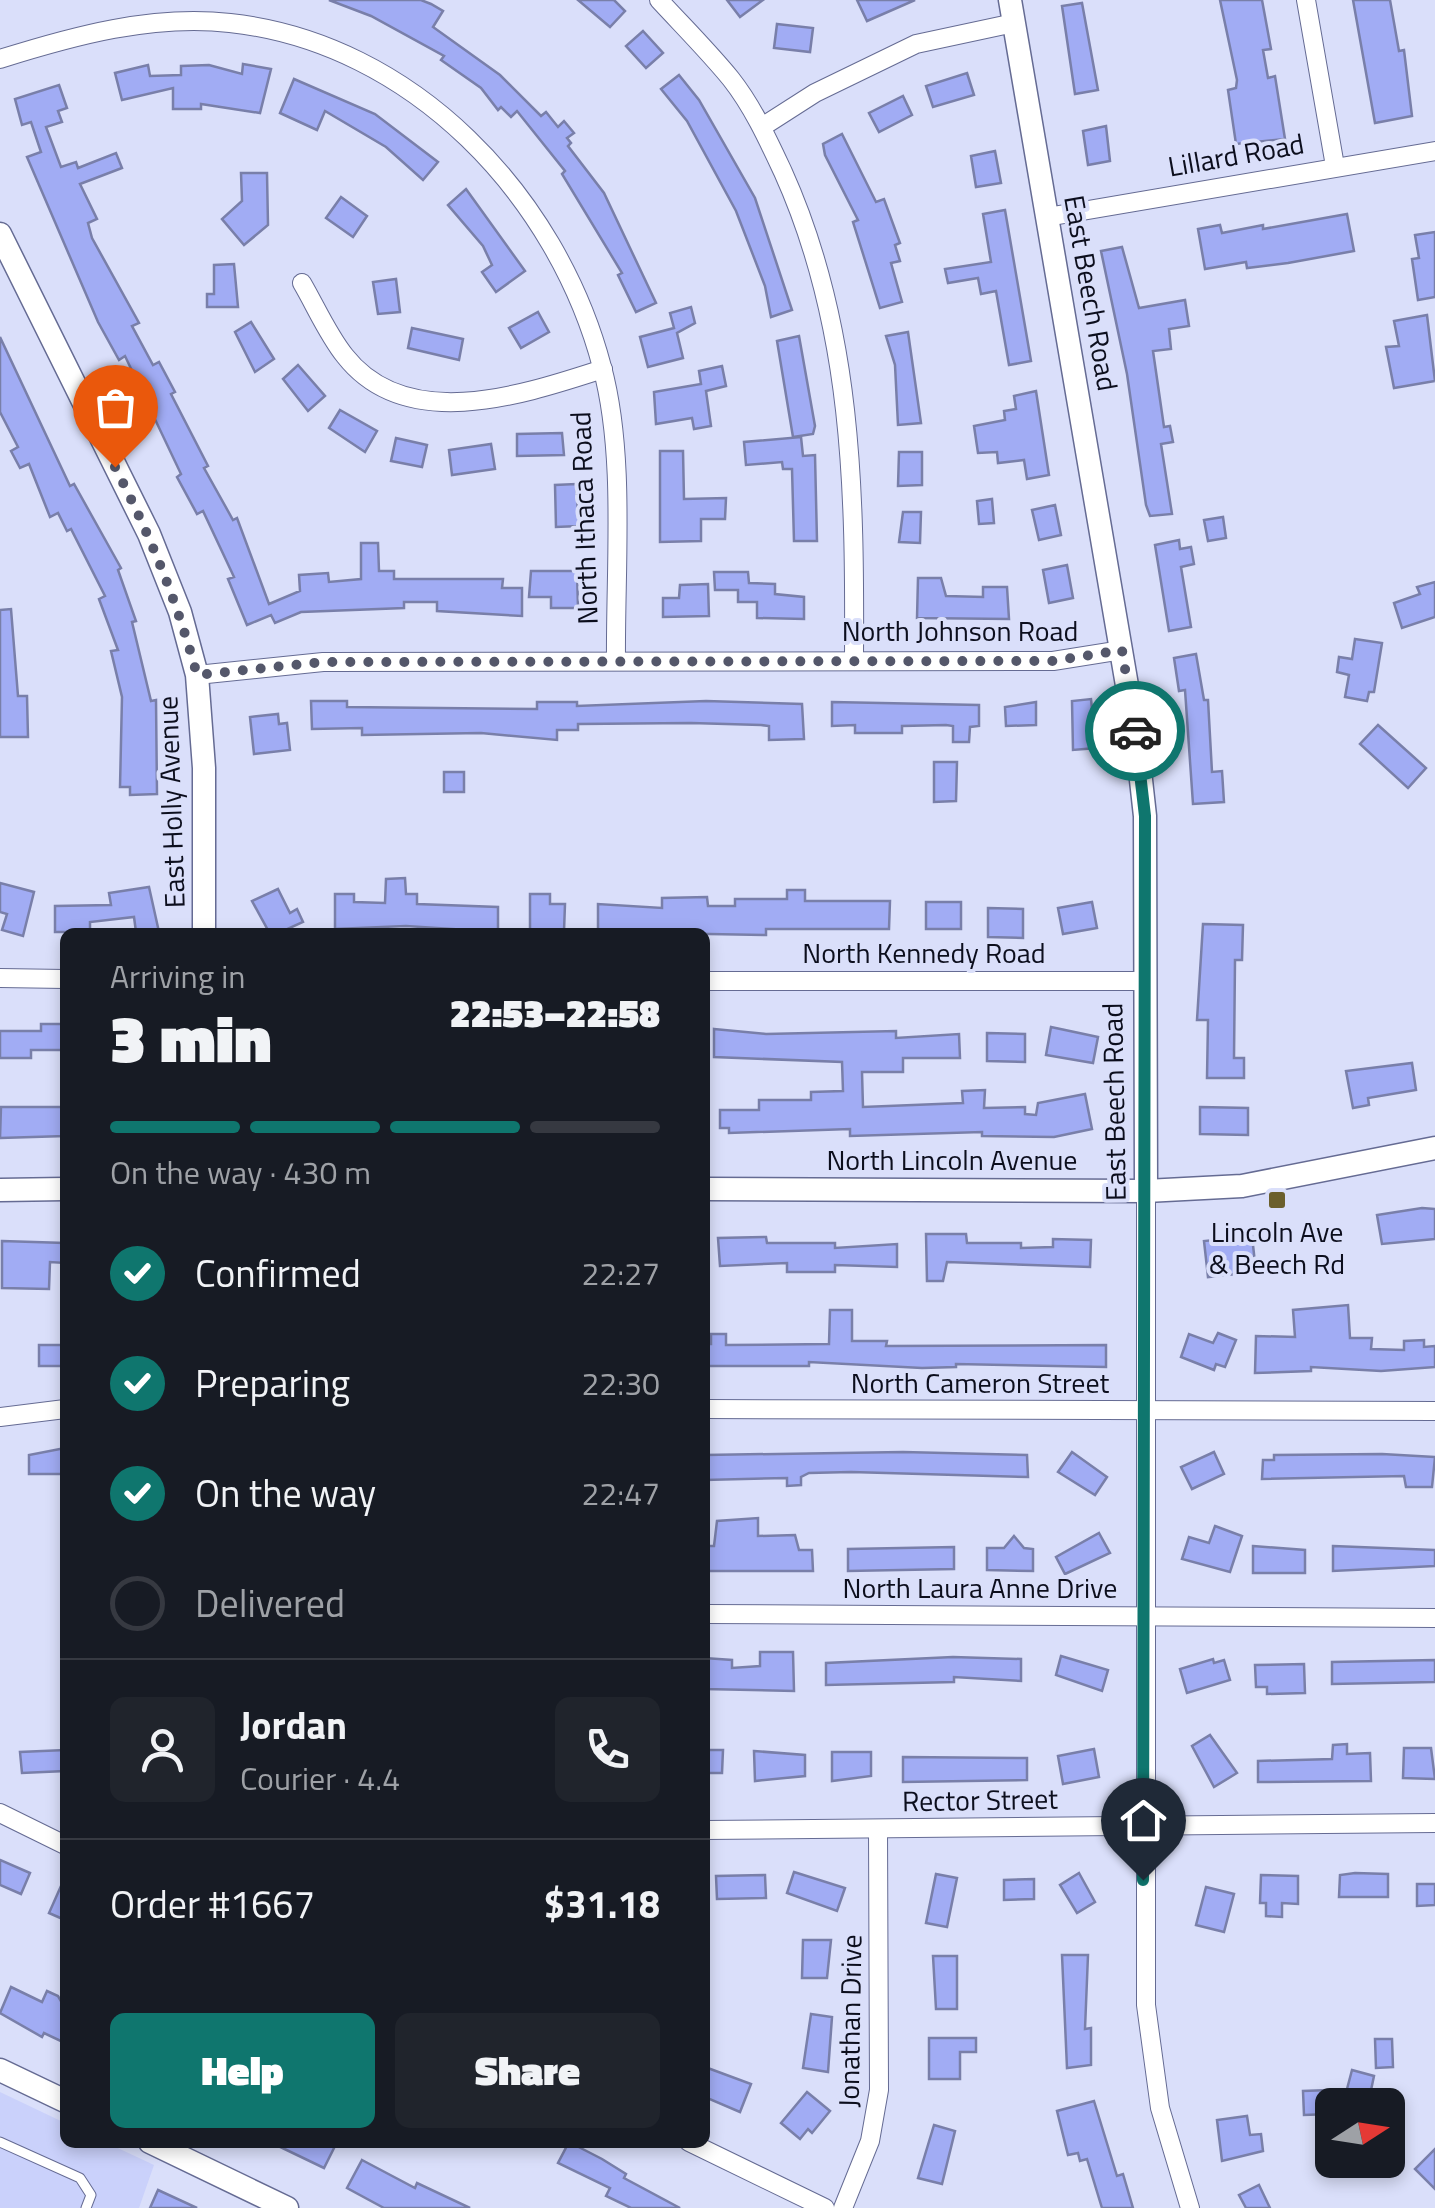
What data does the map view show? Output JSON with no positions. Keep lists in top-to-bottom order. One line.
{"streets":{"street":["Lillard Road","East Beech Road","North Ithaca Road","North Johnson Road","East Holly Avenue","North Kennedy Road","North Lincoln Avenue","North Cameron Street","North Laura Anne Drive","Rector Street","Jonathan Drive"]},"crossings":[["Lillard Road","East Beech Road"],["East Beech Road","North Johnson Road"],["East Beech Road","North Kennedy Road"],["East Beech Road","North Lincoln Avenue"],["East Beech Road","North Cameron Street"],["East Beech Road","North Laura Anne Drive"],["East Beech Road","Rector Street"],["North Ithaca Road","North Johnson Road"],["North Johnson Road","East Holly Avenue"],["Rector Street","Jonathan Drive"]],"places":{"transit":["Lincoln Ave & Beech Rd"]},"north":"right","page":{"heading":["3 min","Arriving in","22:53–22:58"],"panel":["Jordan","Courier · 4.4","Order #1667","$31.18"],"bar":"On the way · 430 m","list":[["Confirmed","22:27"],["Preparing","22:30"],["On the way","22:47"],"Delivered"],"buttons":["Help","Share"]}}
